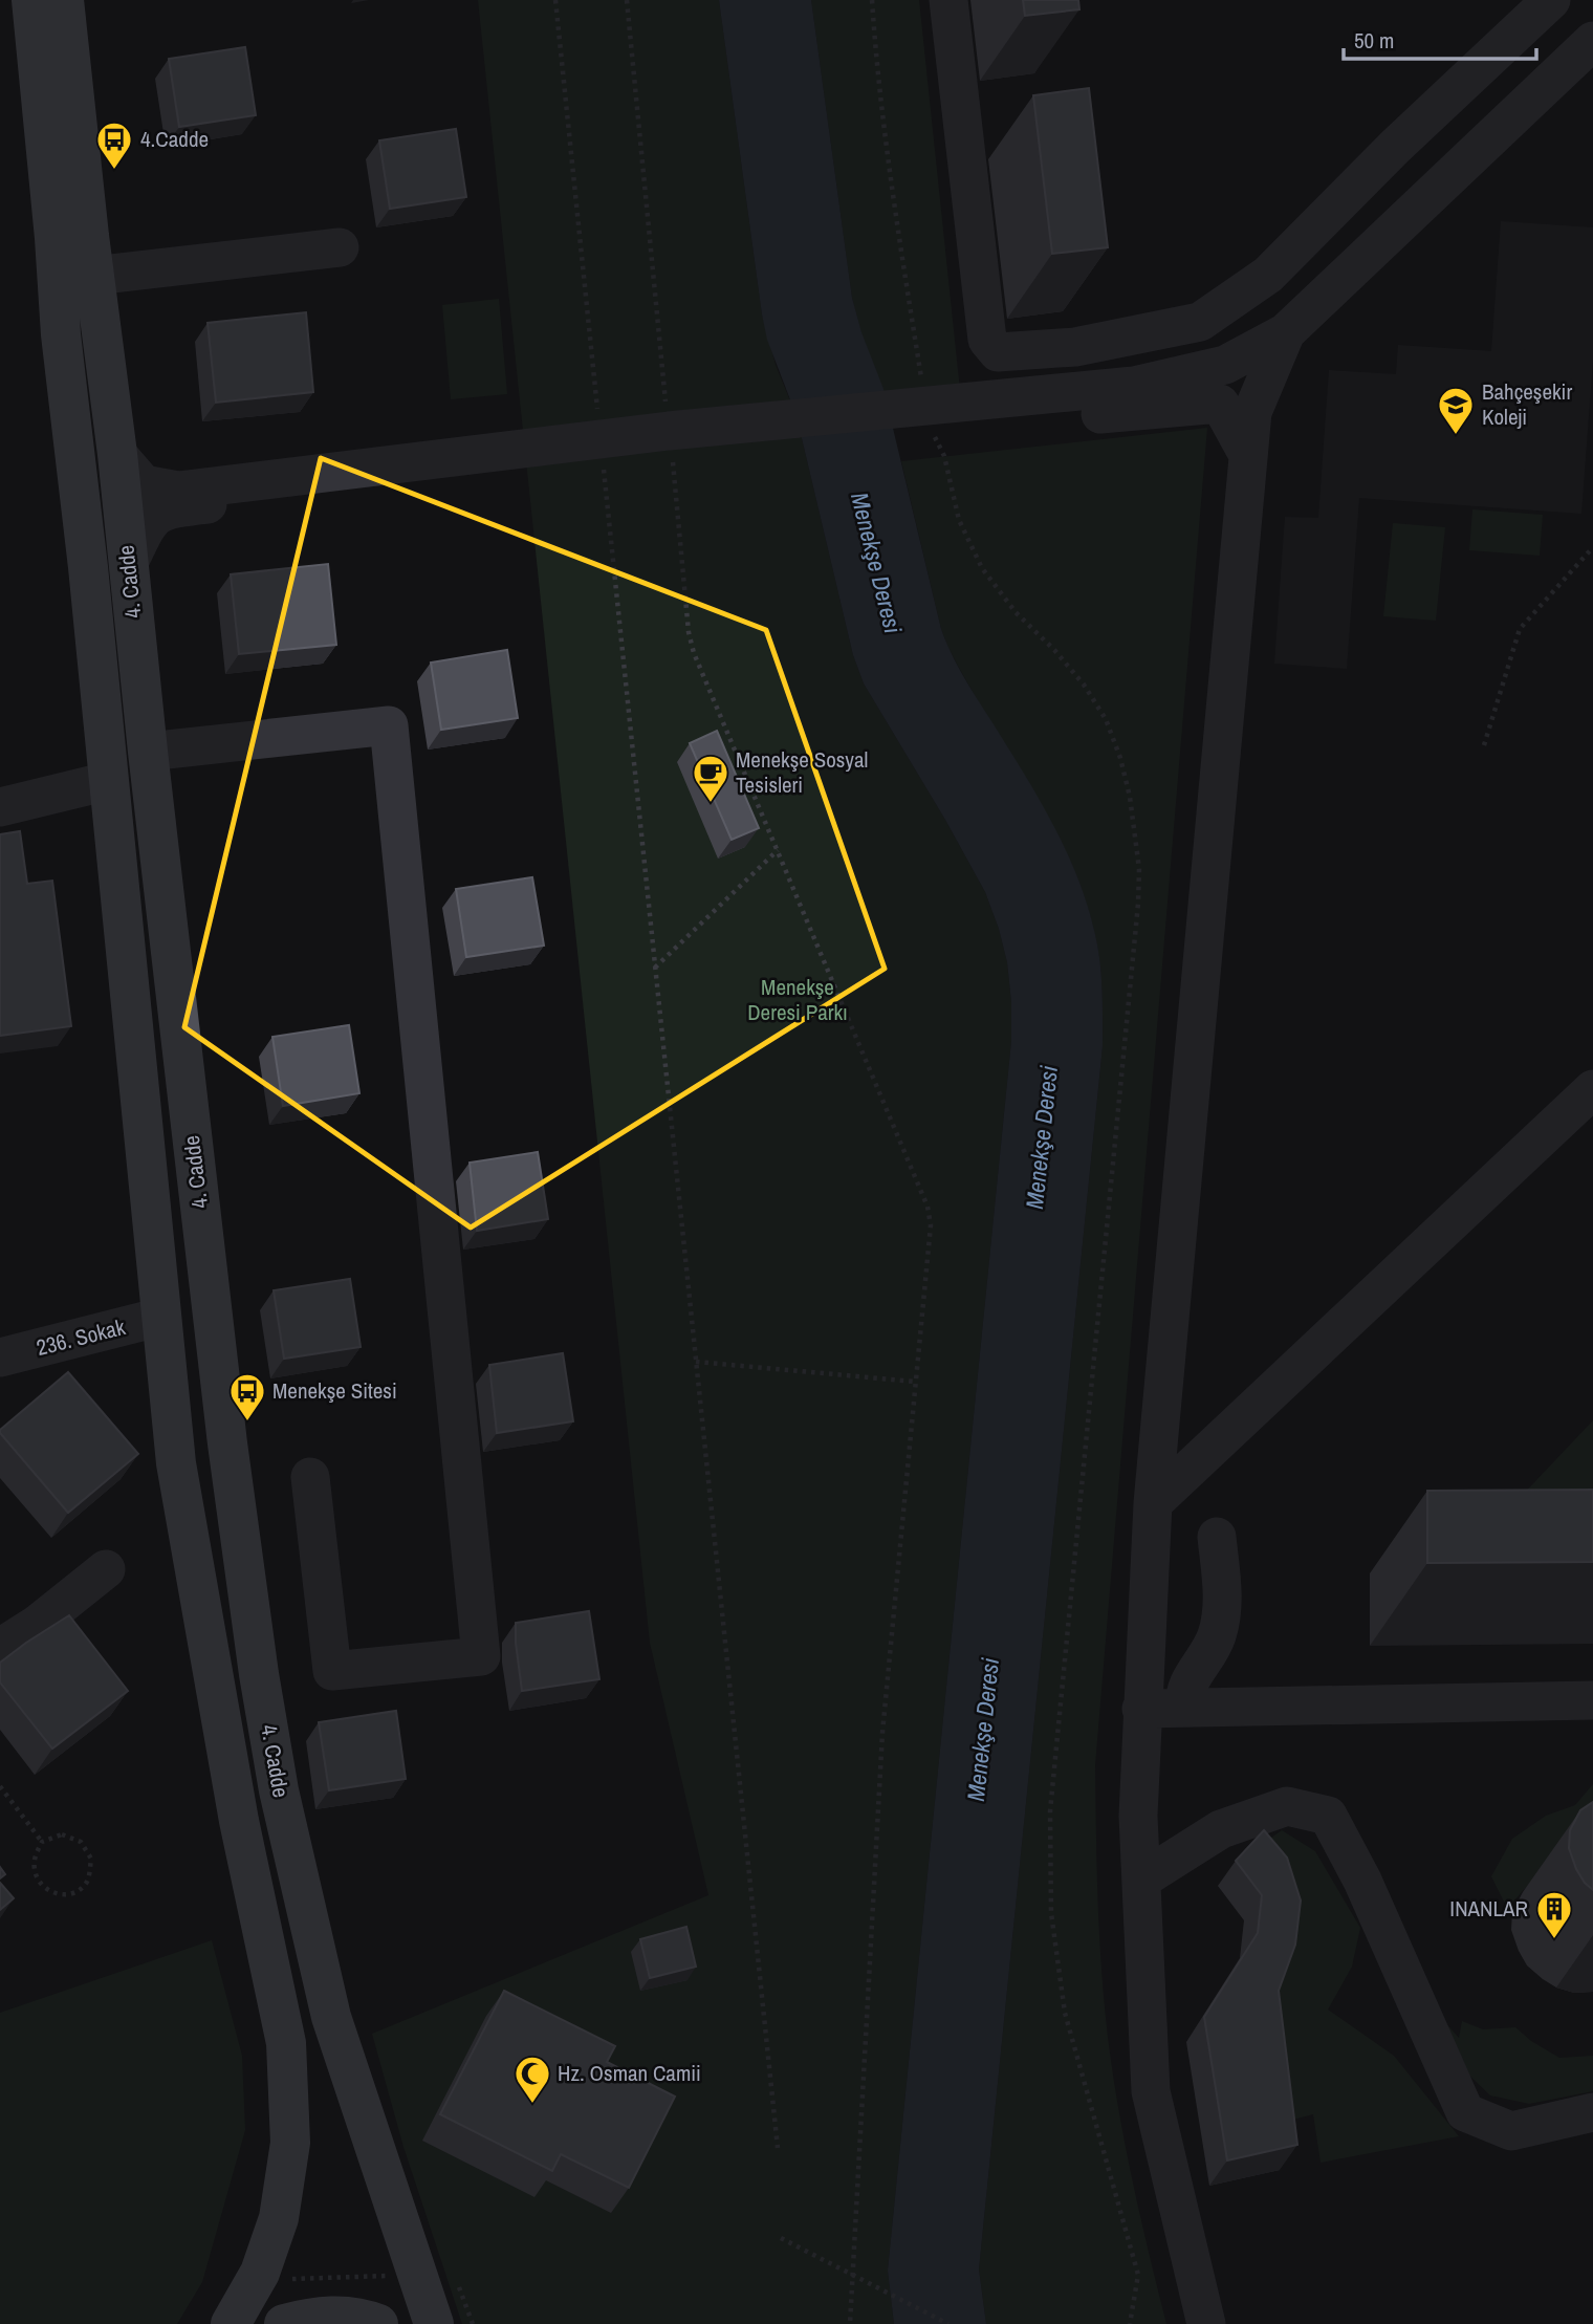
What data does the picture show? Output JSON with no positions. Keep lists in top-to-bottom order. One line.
{"streets":{"main road":["4. Cadde"],"street":["236. Sokak"]},"crossings":[["4. Cadde","236. Sokak"]],"water":["Menekşe Deresi"],"parks":["Menekşe Deresi Parkı"],"places":{"bus stop":["4.Cadde","Menekşe Sitesi"],"school or university":["Bahçeşekir Koleji"],"cafe":["Menekşe Sosyal Tesisleri"],"building":["INANLAR"],"mosque":["Hz. Osman Camii"]},"scale_bar":"50 m"}
